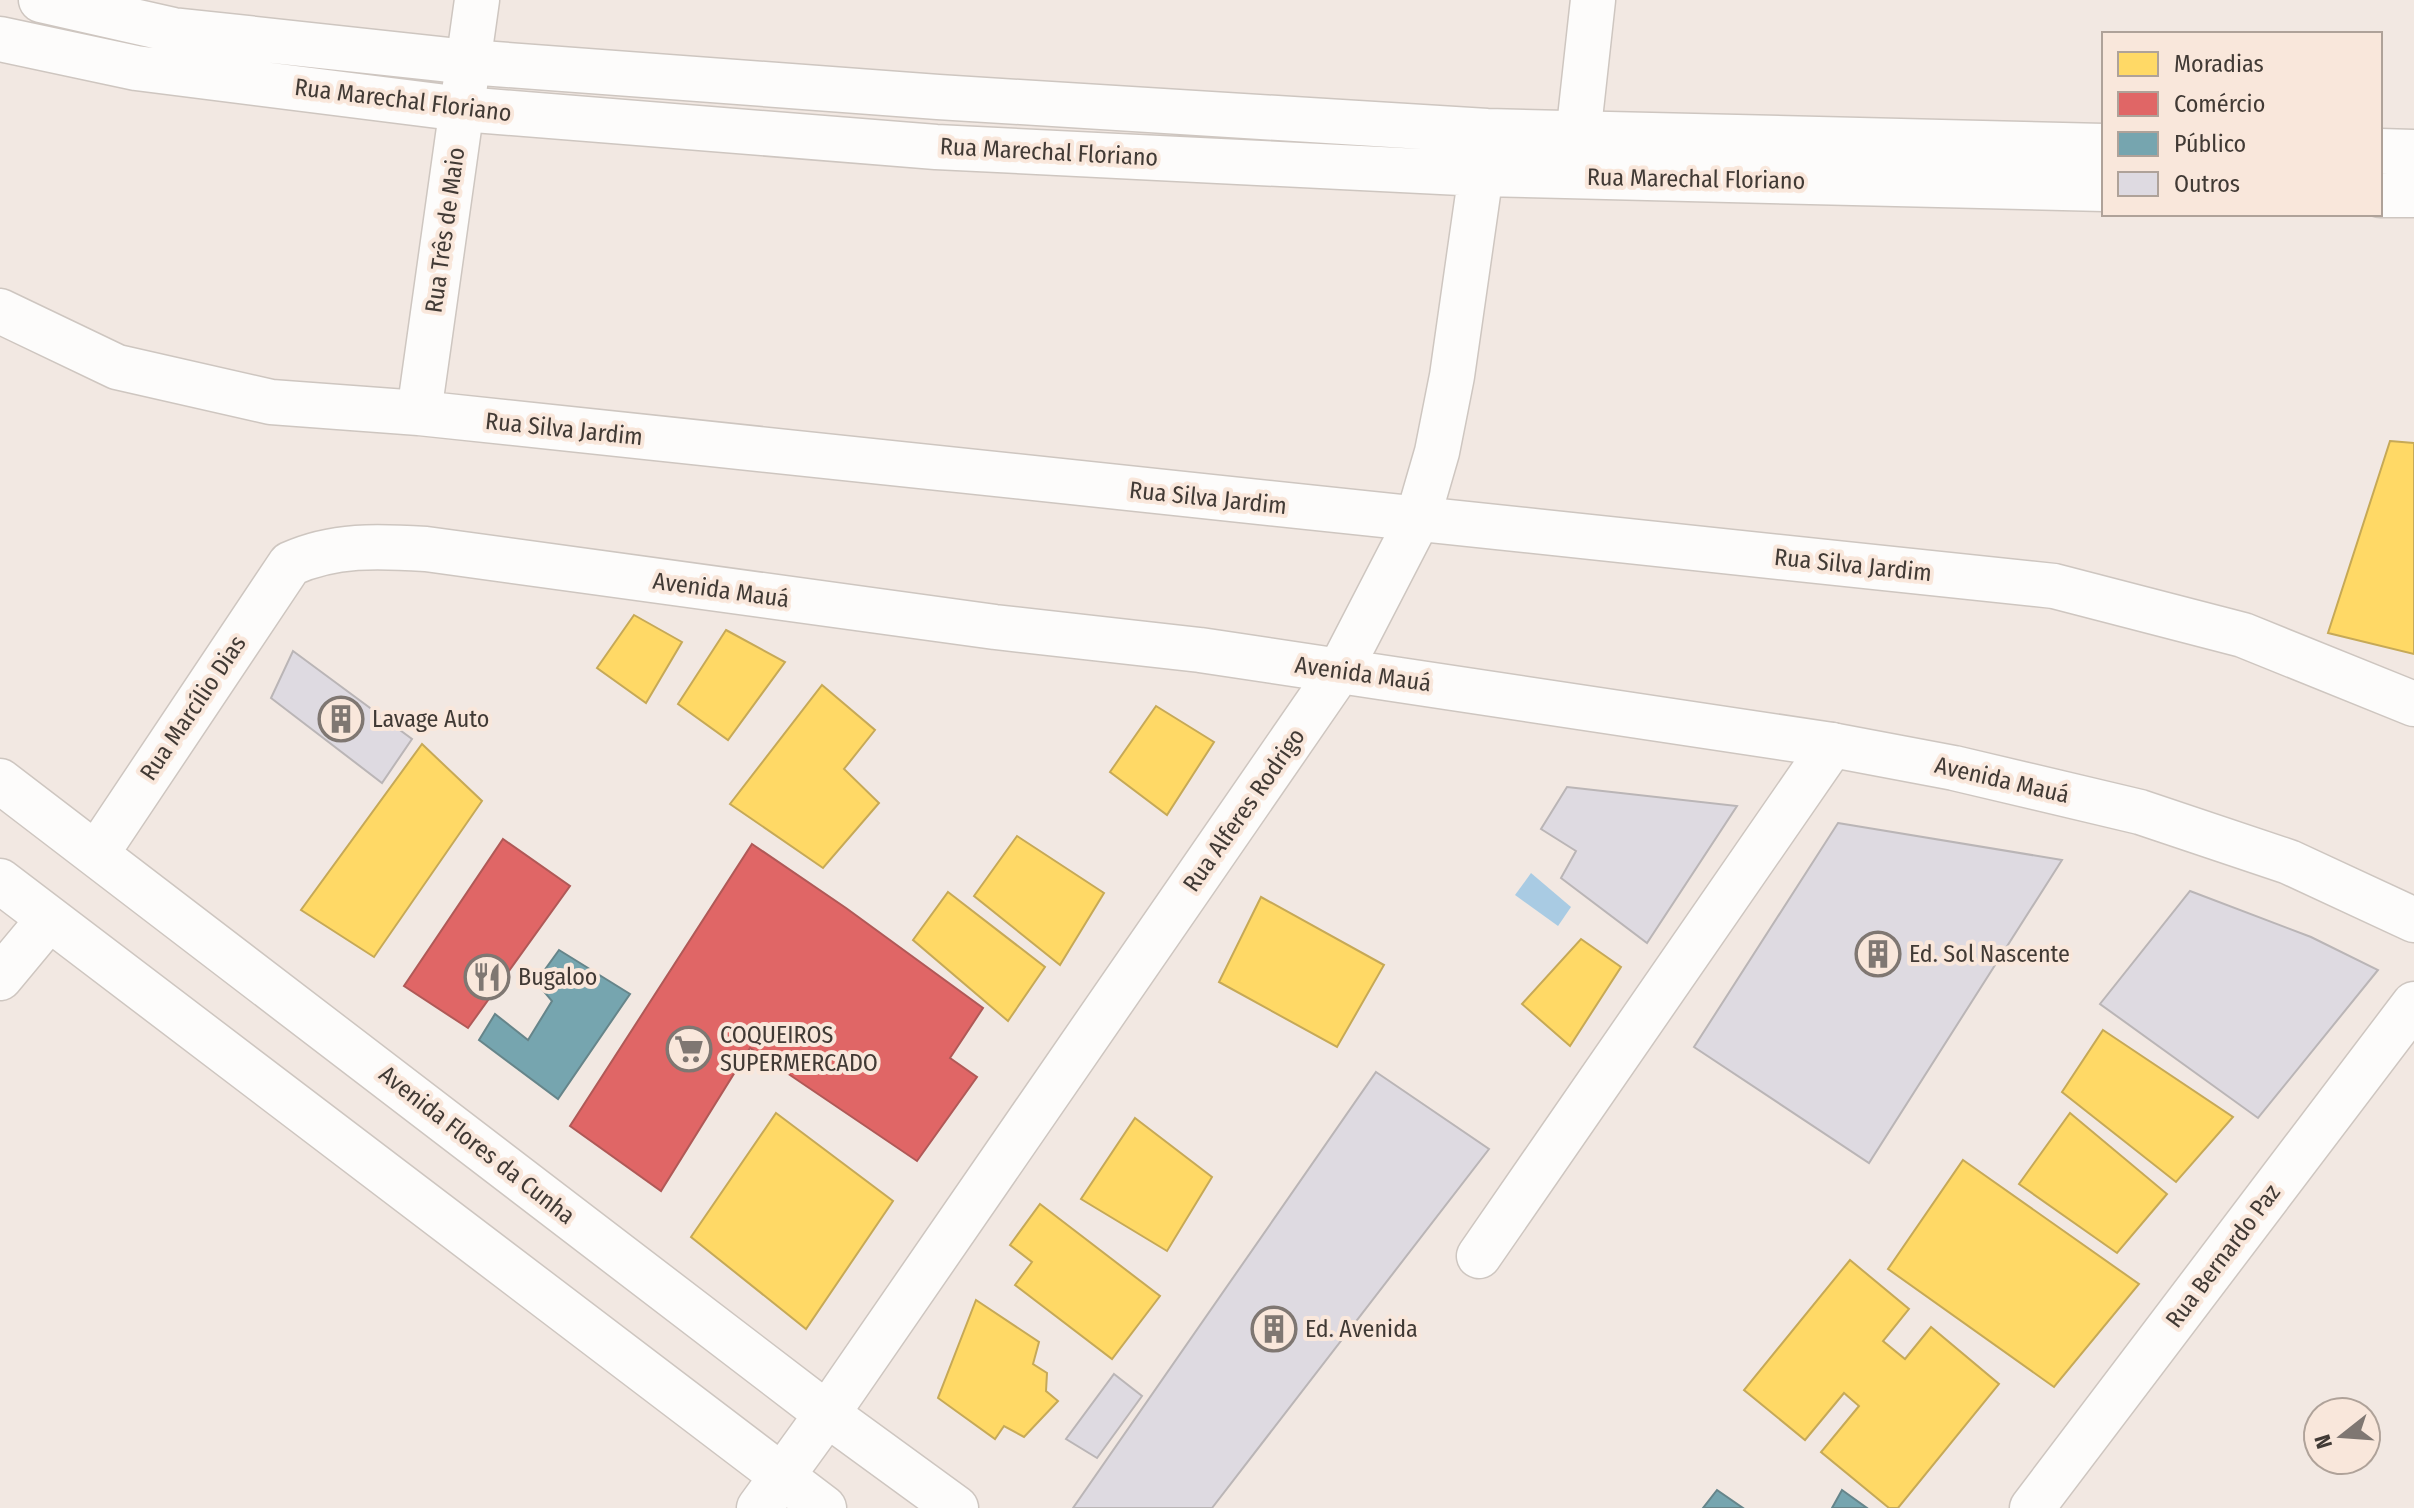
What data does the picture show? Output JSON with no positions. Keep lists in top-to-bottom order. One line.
{"streets":{"street":["Rua Marechal Floriano","Rua Três de Maio","Rua Silva Jardim","Avenida Mauá","Rua Marcílio Dias","Rua Alferes Rodrigo","Avenida Flores da Cunha","Rua Bernardo Paz"]},"crossings":[["Rua Marechal Floriano","Rua Três de Maio"],["Rua Marechal Floriano","Rua Alferes Rodrigo"],["Rua Três de Maio","Rua Silva Jardim"],["Rua Silva Jardim","Rua Alferes Rodrigo"],["Avenida Mauá","Rua Marcílio Dias"],["Avenida Mauá","Rua Alferes Rodrigo"],["Rua Marcílio Dias","Avenida Flores da Cunha"],["Rua Alferes Rodrigo","Avenida Flores da Cunha"]],"places":{"building":["Lavage Auto","Ed. Sol Nascente","Ed. Avenida"],"restaurant":["Bugaloo"],"supermarket":["COQUEIROS SUPERMERCADO"]},"legend":["Moradias","Comércio","Público","Outros"],"north":"left"}
